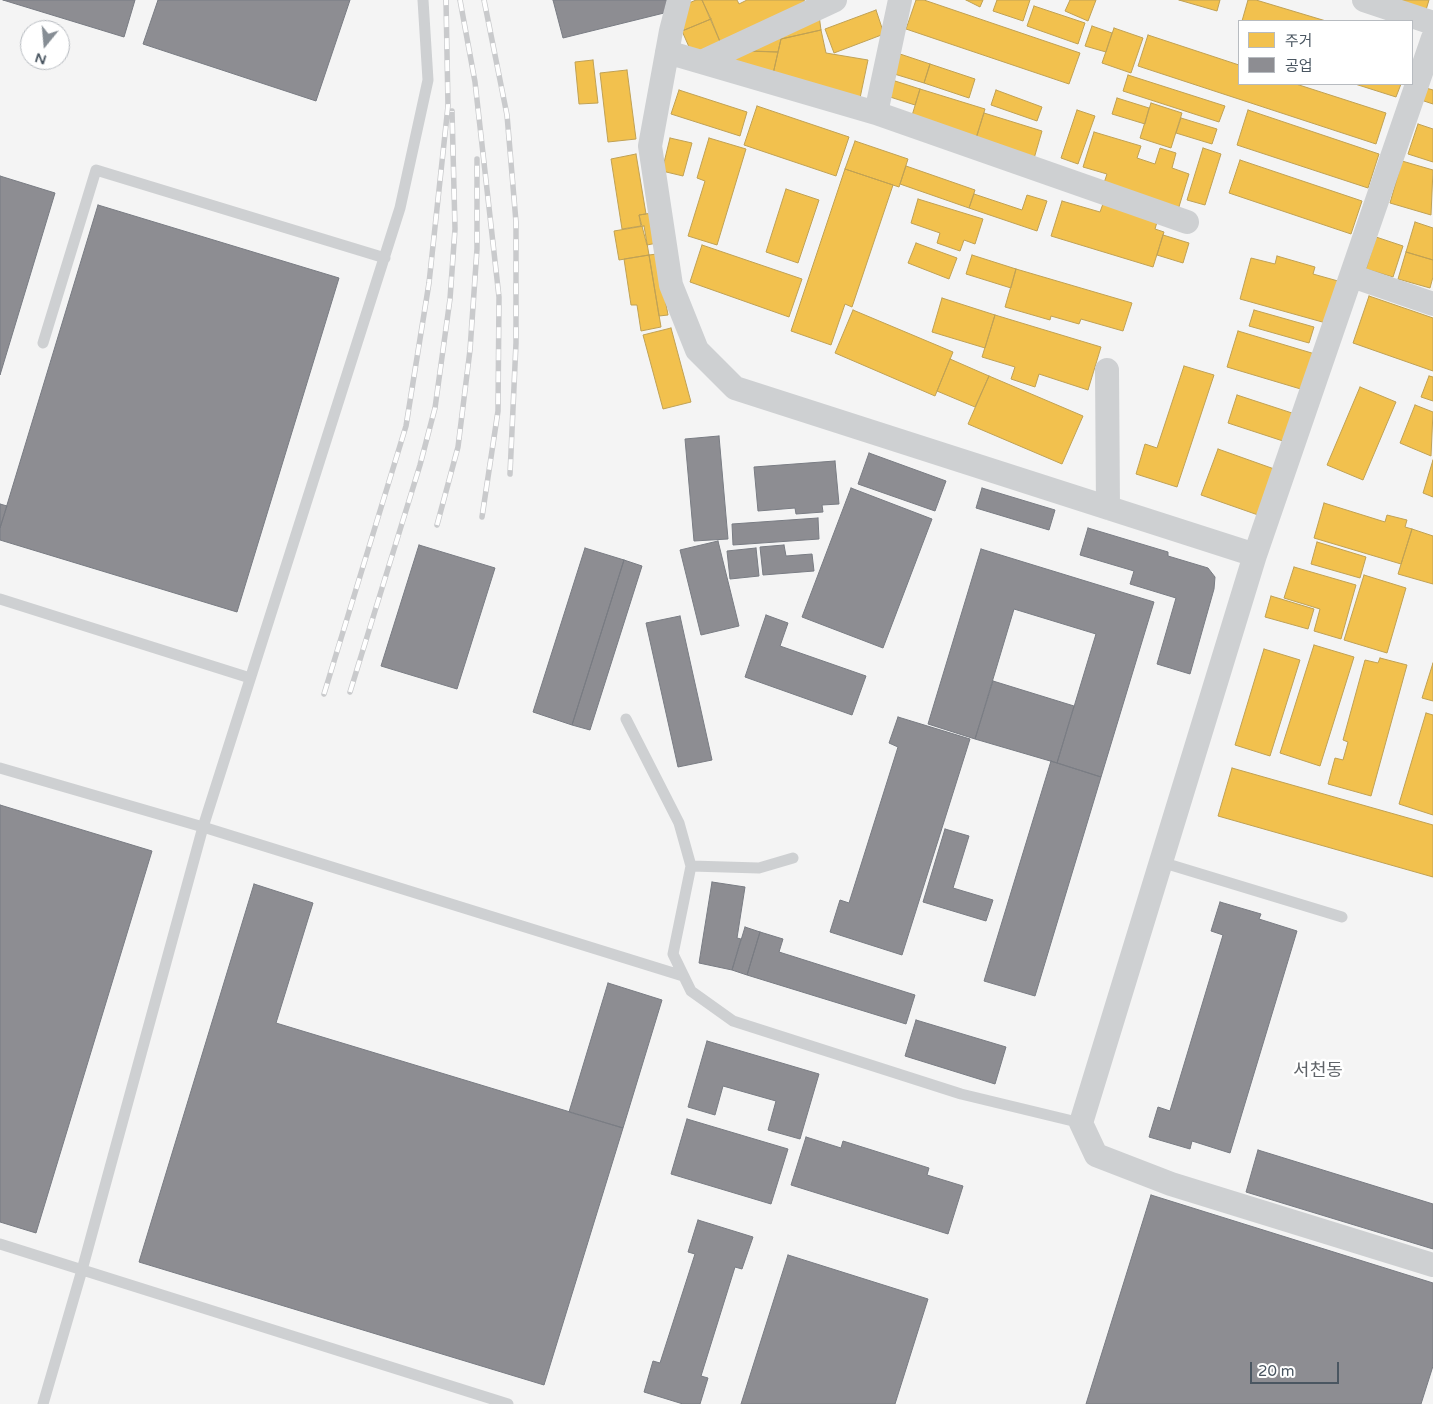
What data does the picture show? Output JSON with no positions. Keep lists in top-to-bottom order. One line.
{"districts":["서천동"],"legend":["주거","공업"],"scale_bar":"20 m","north":"bottom"}
